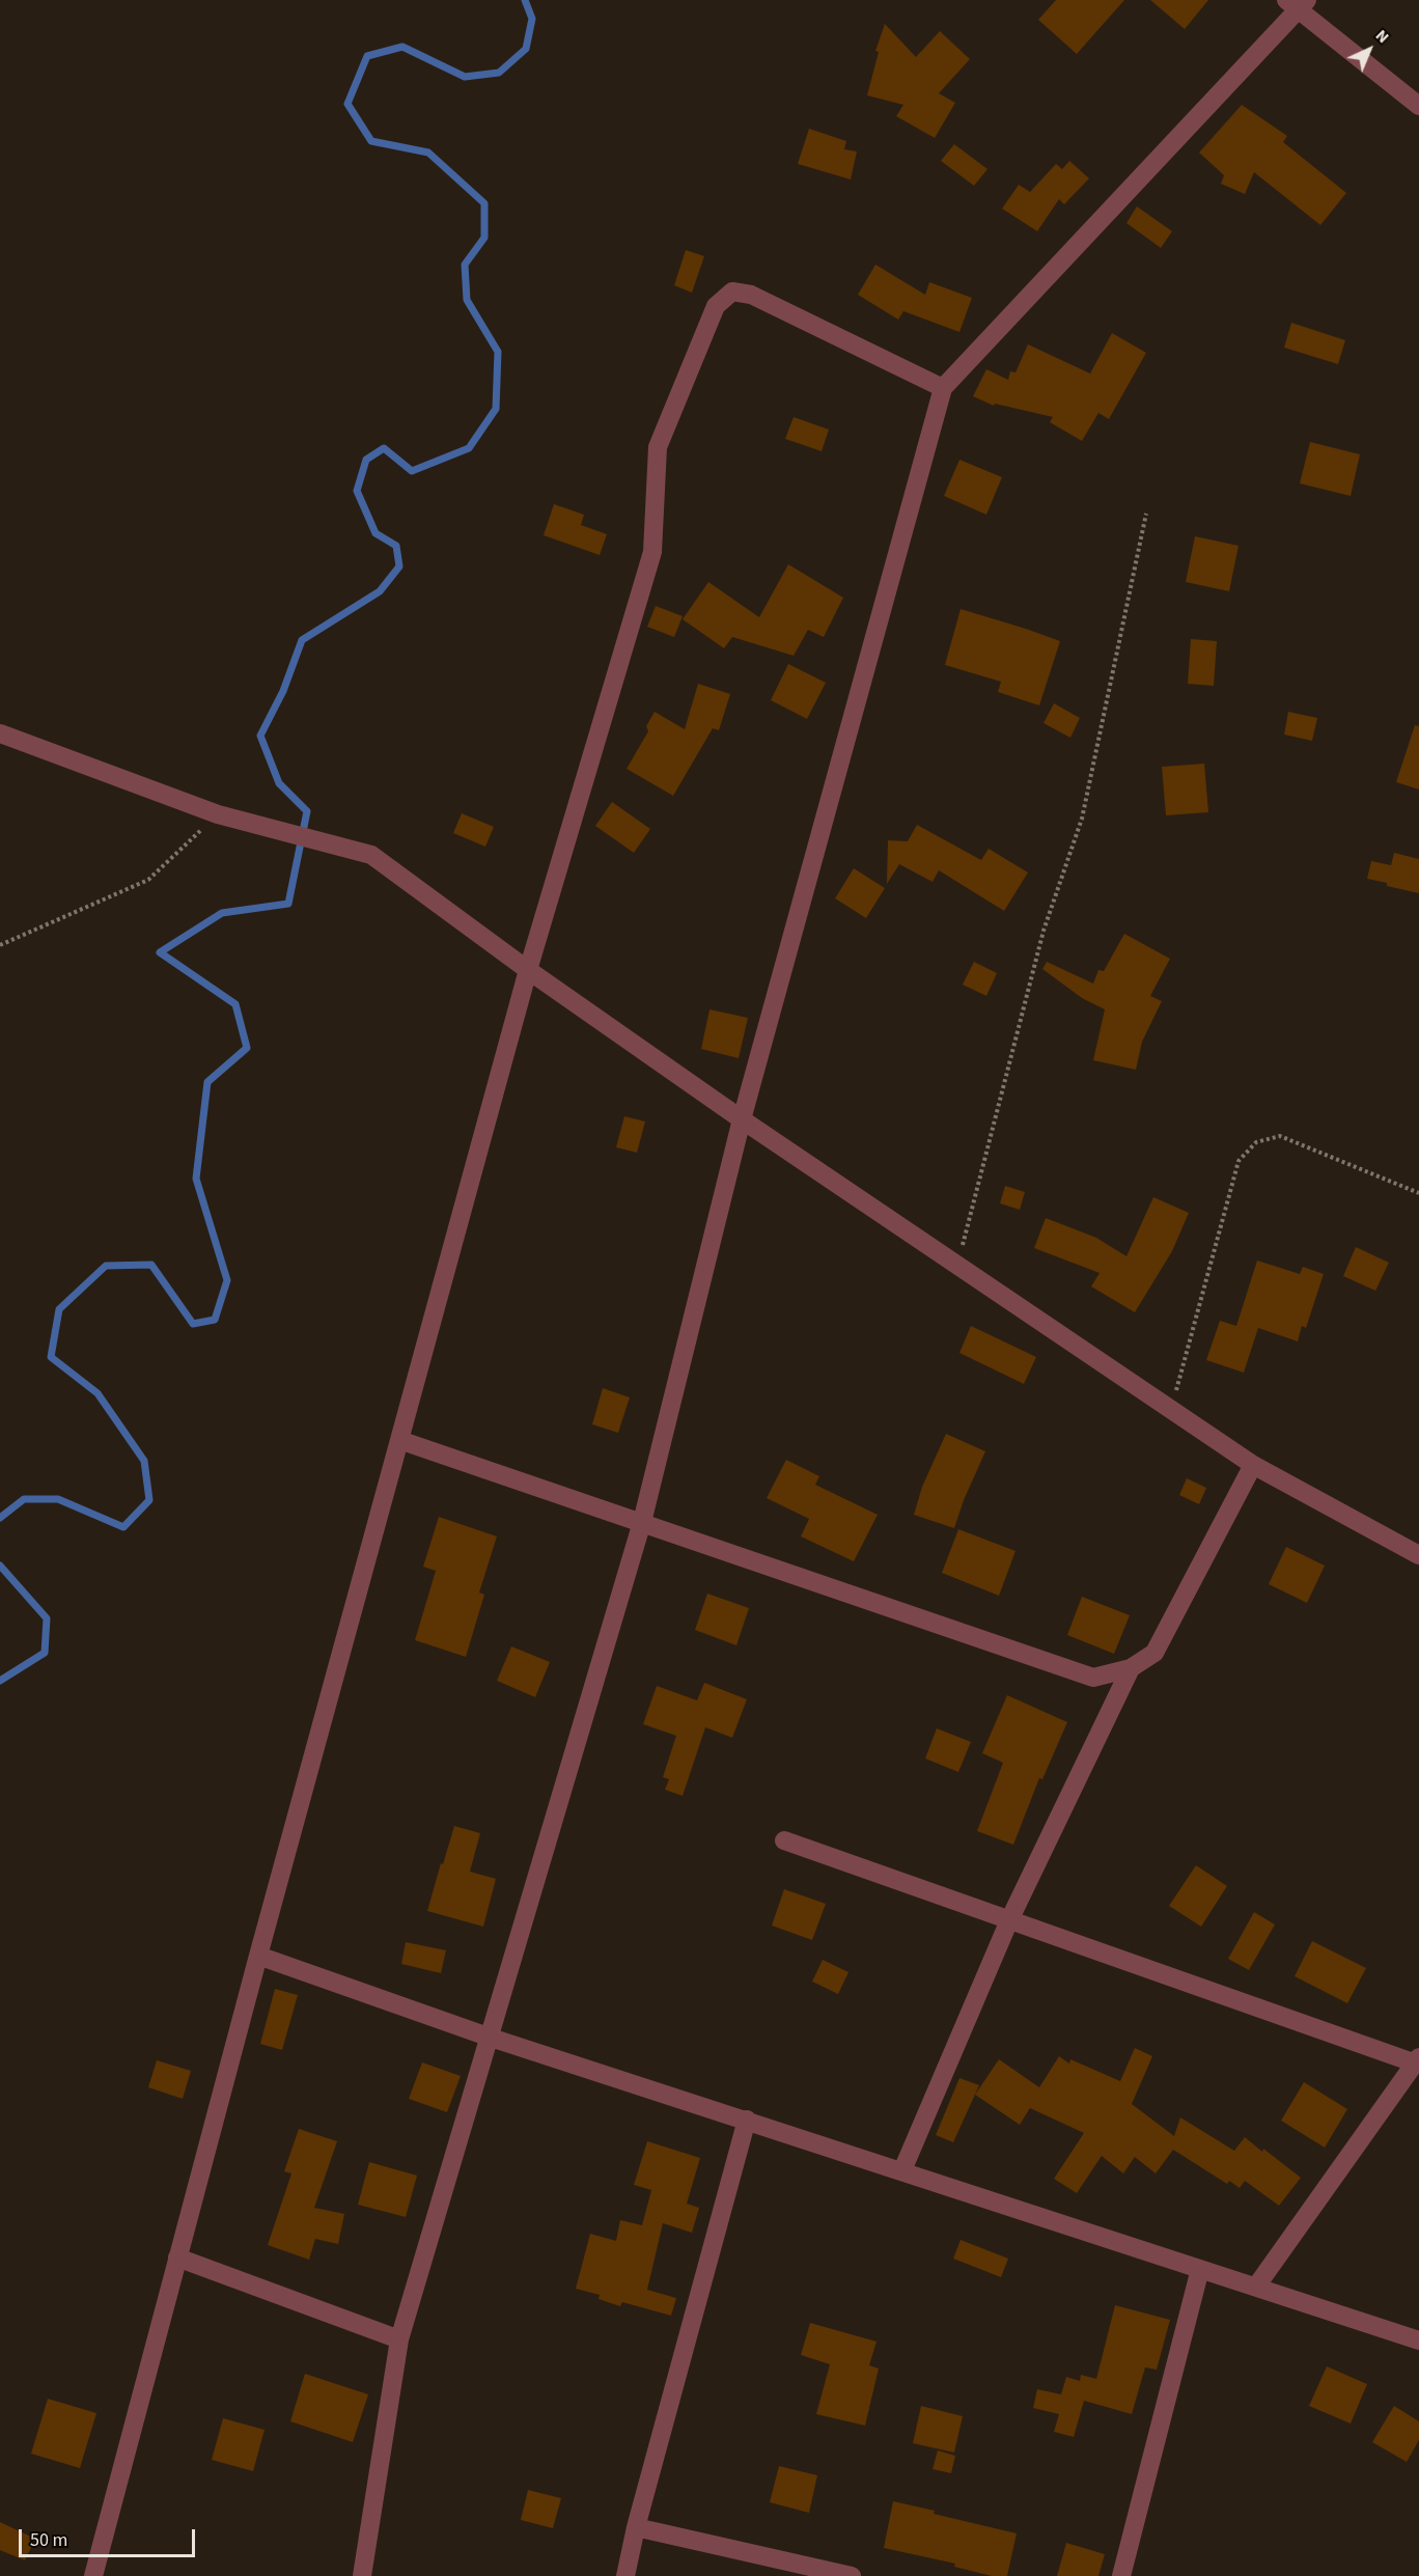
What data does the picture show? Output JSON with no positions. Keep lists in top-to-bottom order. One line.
{"scale_bar":"50 m","north":"top right"}
